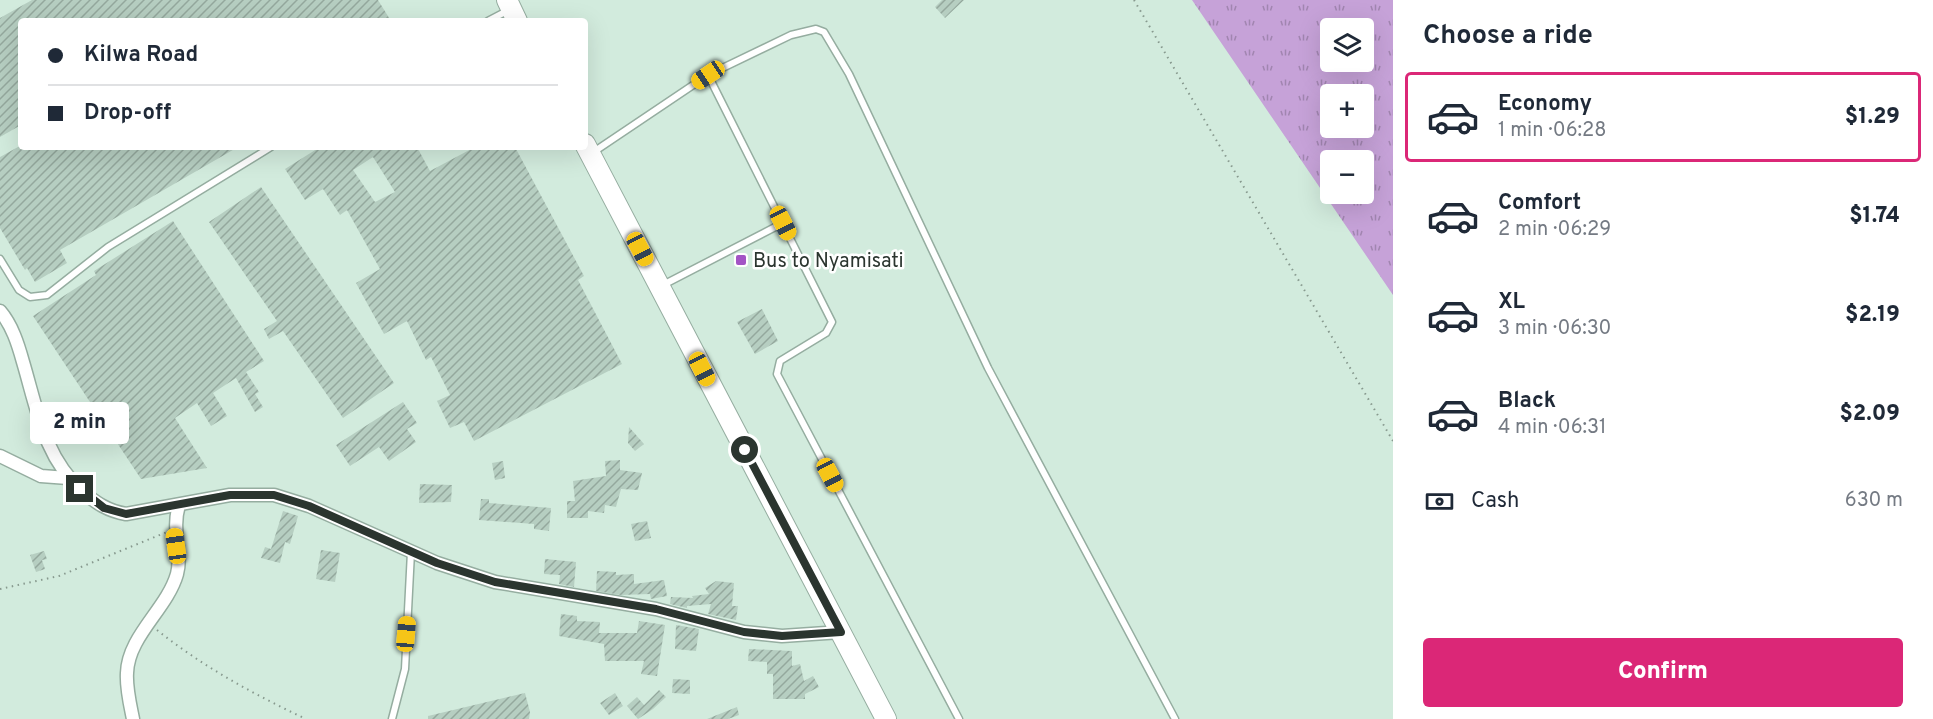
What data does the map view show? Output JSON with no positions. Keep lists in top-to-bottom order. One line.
{"places":{"transit":["Bus to Nyamisati"]},"page":{"heading":"Choose a ride","map_buttons":["+","−"],"banner":["Kilwa Road","Drop-off"],"list":[{"name":"Economy","note":"1 min · 06:28","value":"$1.29"},{"name":"Comfort","note":"2 min · 06:29","value":"$1.74"},{"name":"XL","note":"3 min · 06:30","value":"$2.19"},{"name":"Black","note":"4 min · 06:31","value":"$2.09"}],"bubble":"2 min","pay":["Cash","630 m"],"buttons":"Confirm"}}
